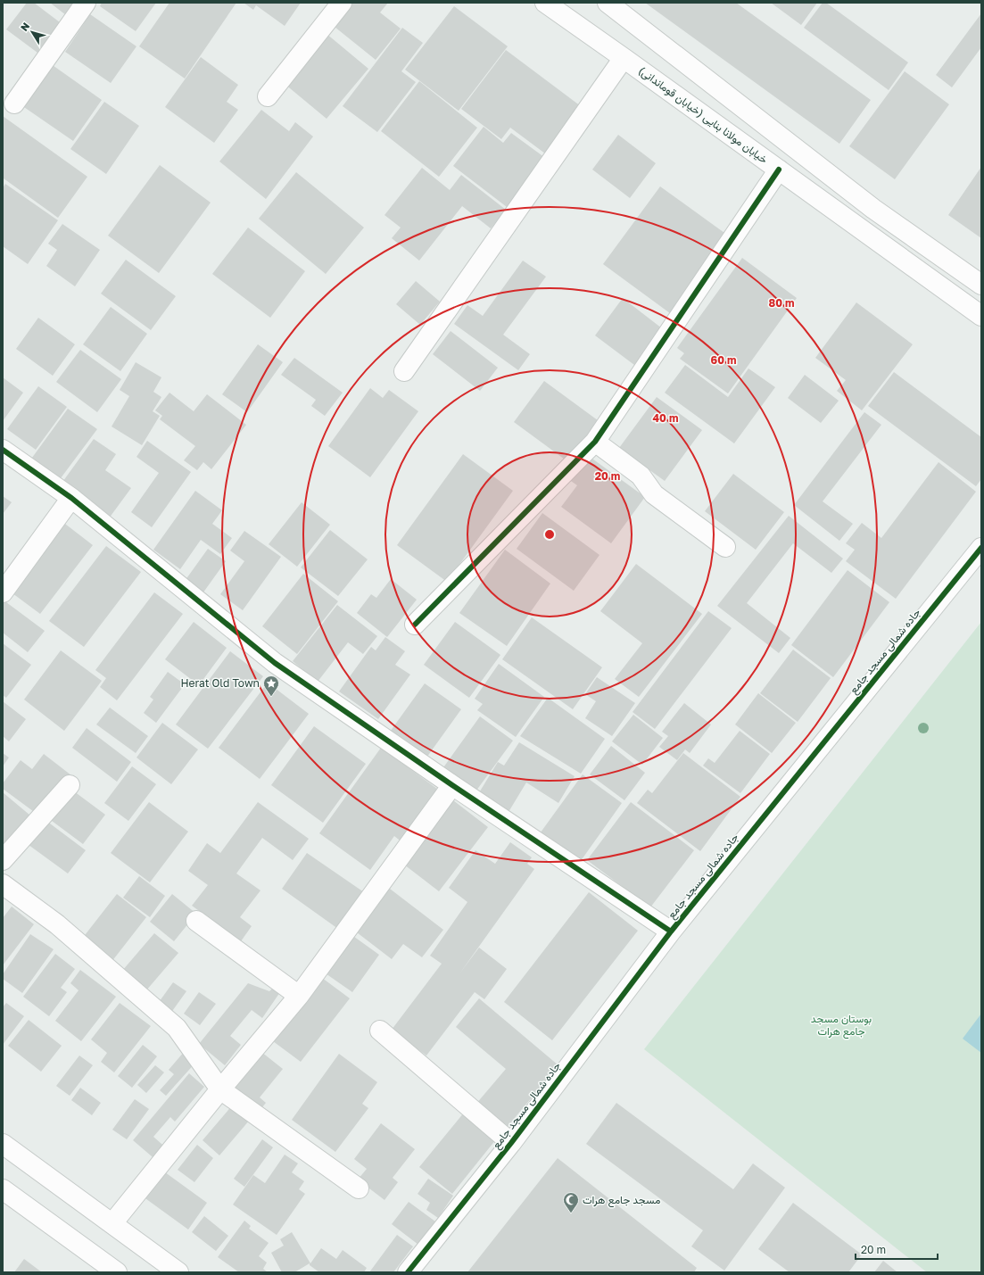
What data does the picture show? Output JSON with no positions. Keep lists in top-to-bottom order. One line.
{"streets":{"street":["خیابان مولانا بنایی (خیابان قوماندانی)","جاده شمالی مسجد جامع"]},"parks":["بوستان مسجد جامع هرات"],"places":{"place":["Herat Old Town"],"mosque":["مسجد جامع هرات"]},"scale_bar":"20 m","north":"top left","rings":["80 m","60 m","40 m","20 m"]}
